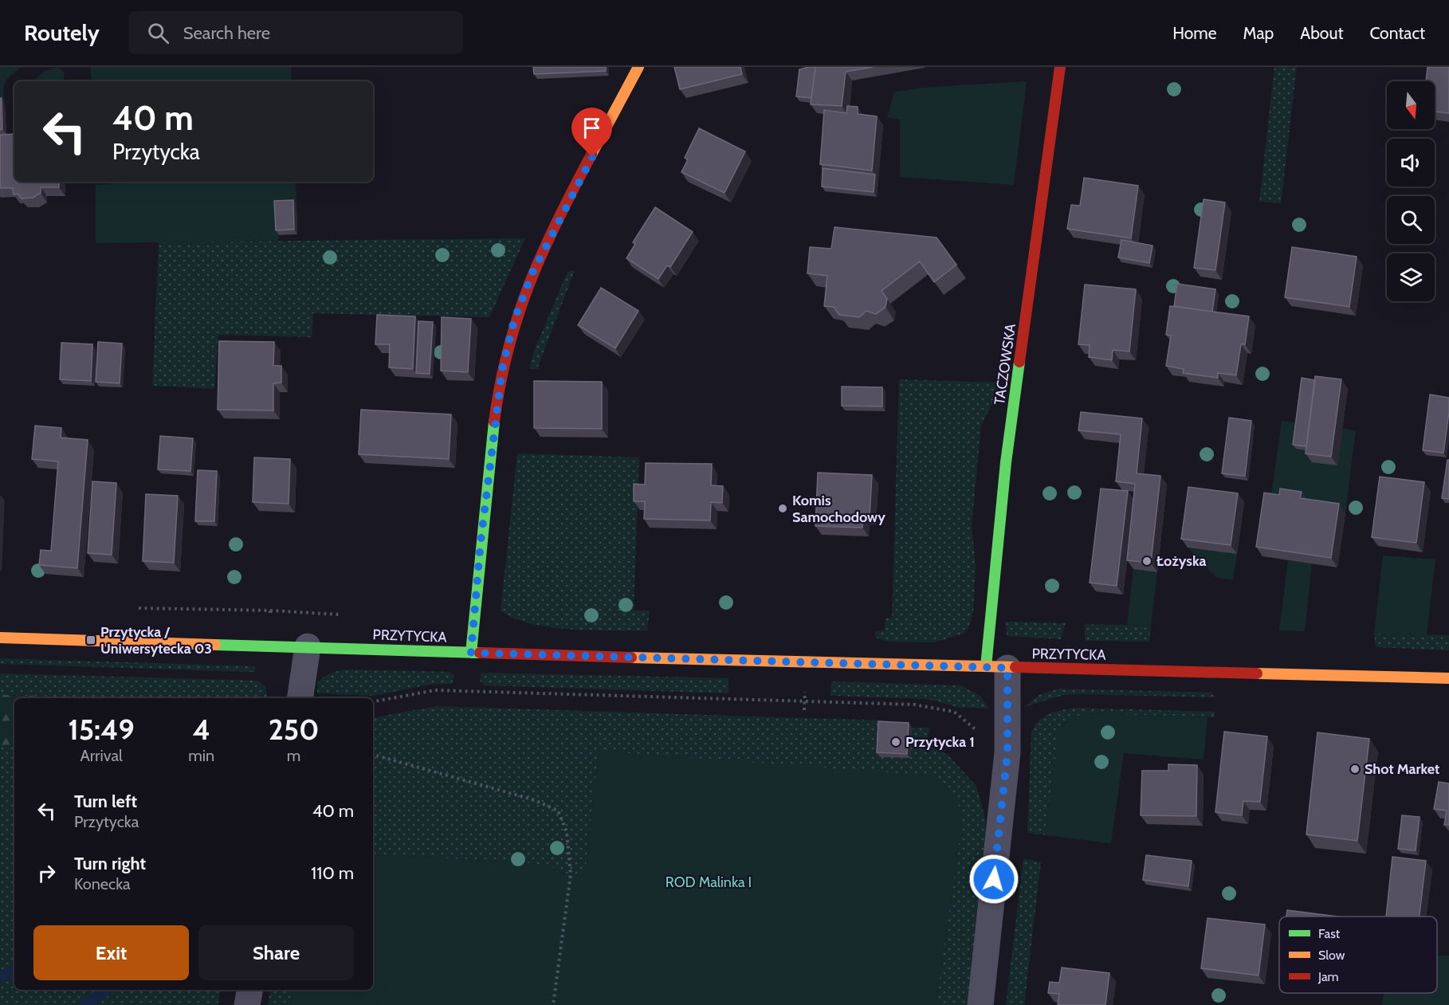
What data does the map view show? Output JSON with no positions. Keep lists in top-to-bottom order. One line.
{"streets":{"main road":["TACZOWSKA","PRZYTYCKA"]},"crossings":[["TACZOWSKA","PRZYTYCKA"]],"parks":["ROD Malinka I"],"places":{"other":["Komis Samochodowy","Łożyska","Przytycka 1","Shot Market"],"transit":["Przytycka / Uniwersytecka 03"]},"legend":["Fast","Slow","Jam"],"north":"bottom","page":{"header":"Routely","search":"Search here","nav":["Home","Map","About","Contact"],"turn":["40 m","Przytycka"],"eta":["15:49","Arrival","4","min","250","m"],"list":[{"name":"Turn left","note":"Przytycka","value":"40 m"},{"name":"Turn right","note":"Konecka","value":"110 m"}],"buttons":["Exit","Share"]}}
